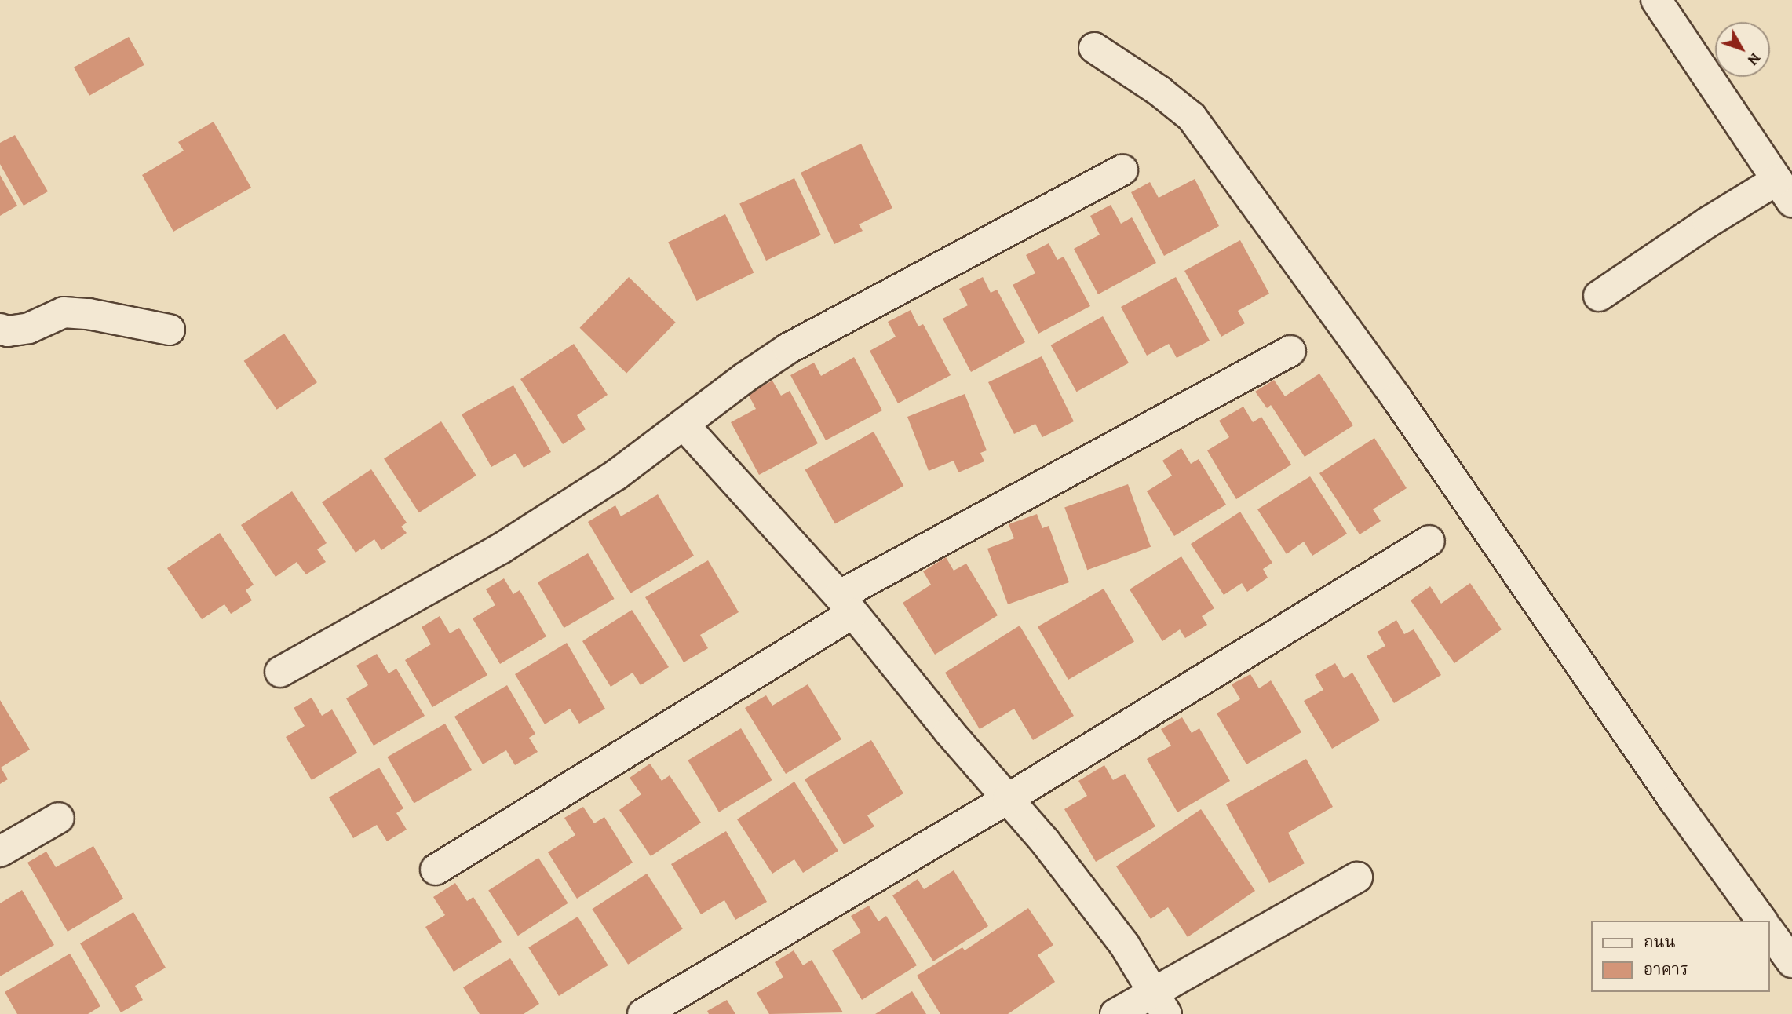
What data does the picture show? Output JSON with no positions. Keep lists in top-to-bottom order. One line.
{"legend":["ถนน","อาคาร"],"north":"bottom right"}
